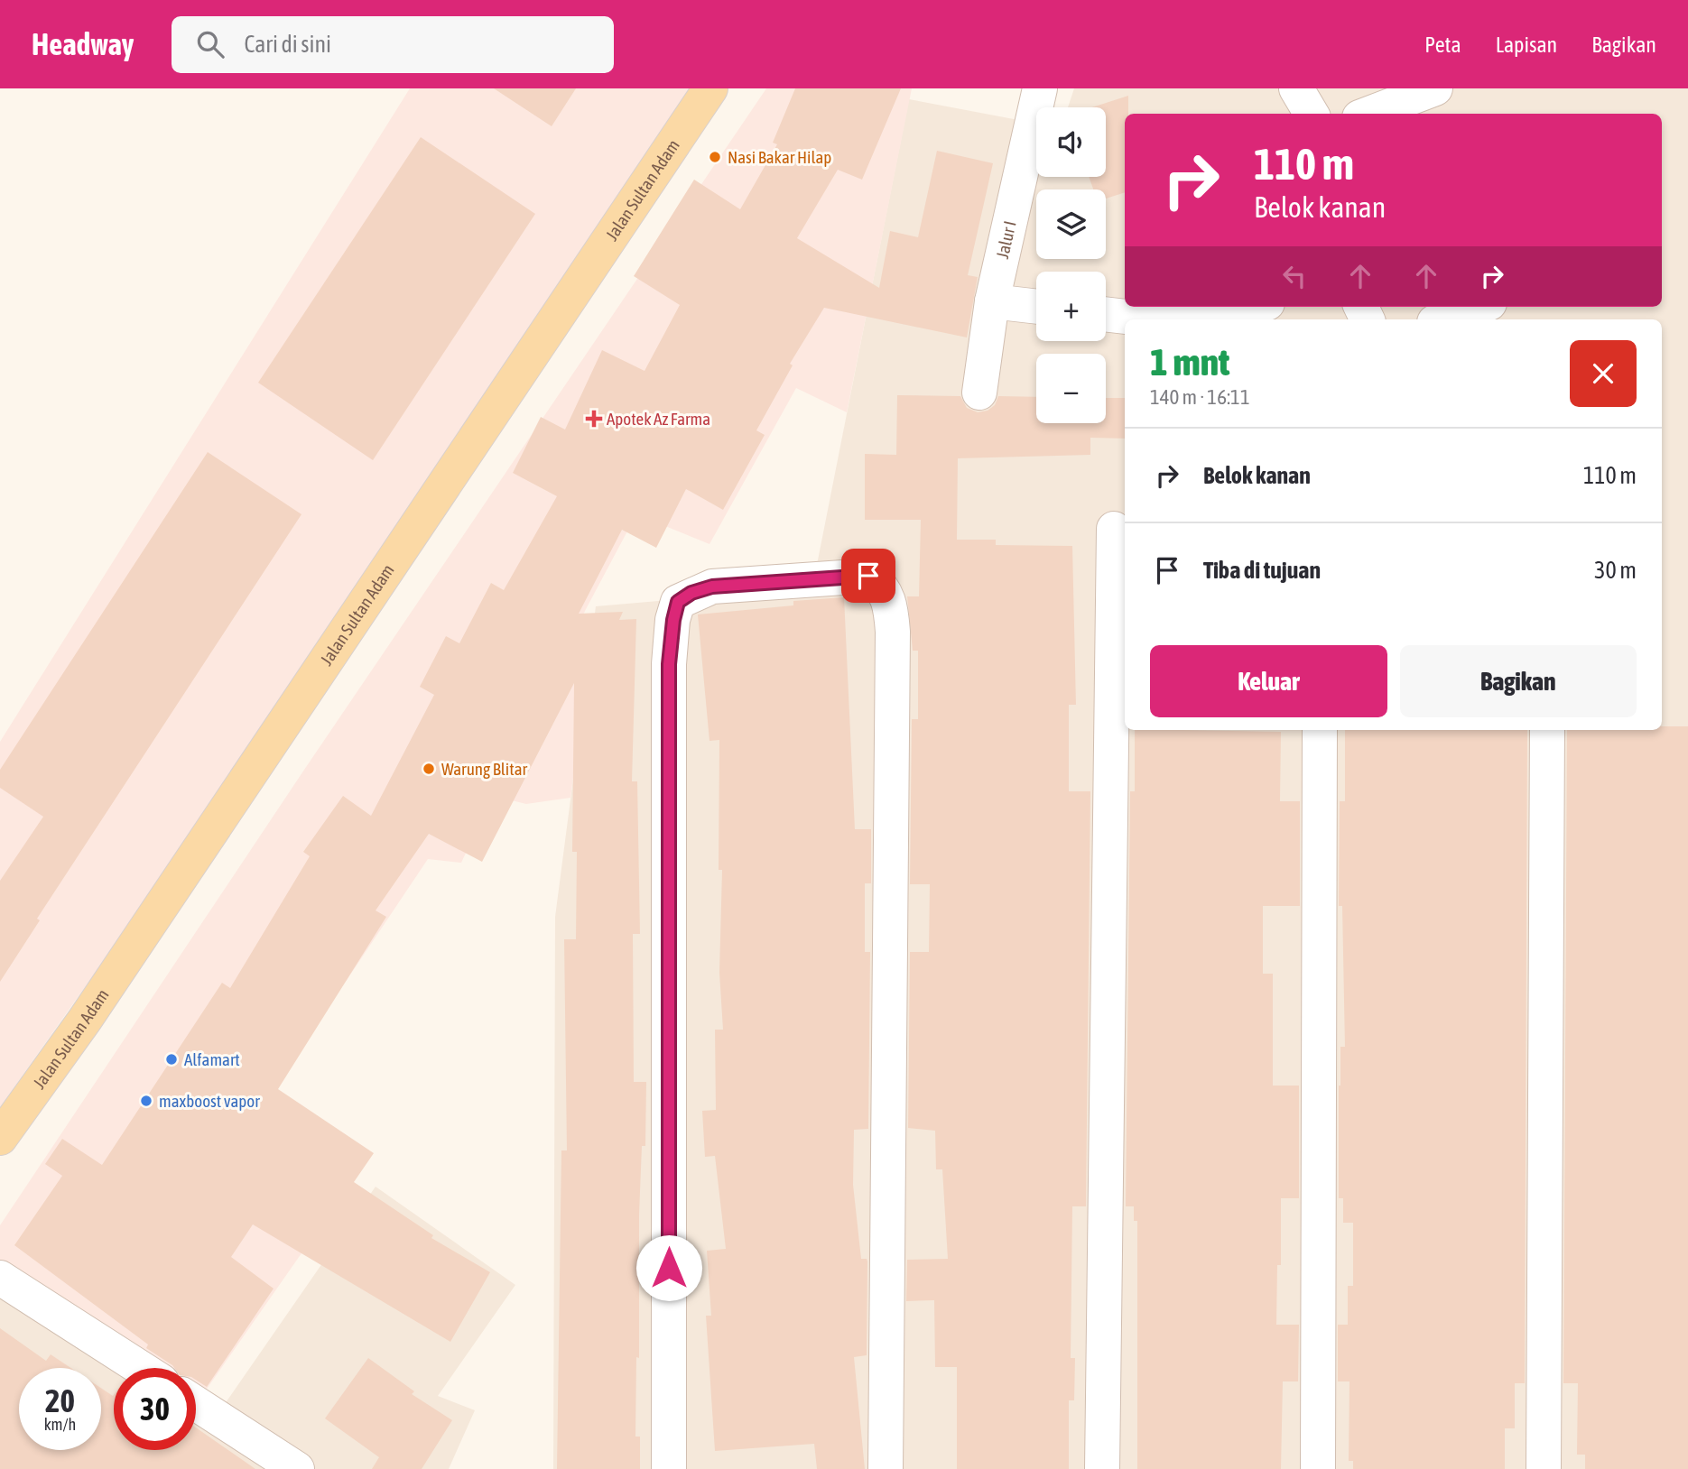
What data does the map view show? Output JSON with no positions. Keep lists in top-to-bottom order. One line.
{"streets":{"main road":["Jalan Sultan Adam"],"street":["Jalur I"]},"places":{"other":["Nasi Bakar Hilap","Warung Blitar","Alfamart","maxboost vapor"],"health":["Apotek Az Farma"]},"page":{"header":"Headway","search":"Cari di sini","nav":["Peta","Lapisan","Bagikan"],"map_buttons":["+","−"],"turn":["110 m","Belok kanan"],"heading":["1 mnt","140 m · 16:11"],"list":[{"name":"Belok kanan","value":"110 m"},{"name":"Tiba di tujuan","value":"30 m"}],"buttons":["Keluar","Bagikan"],"speed":"20 km/h","limit":"30"}}
